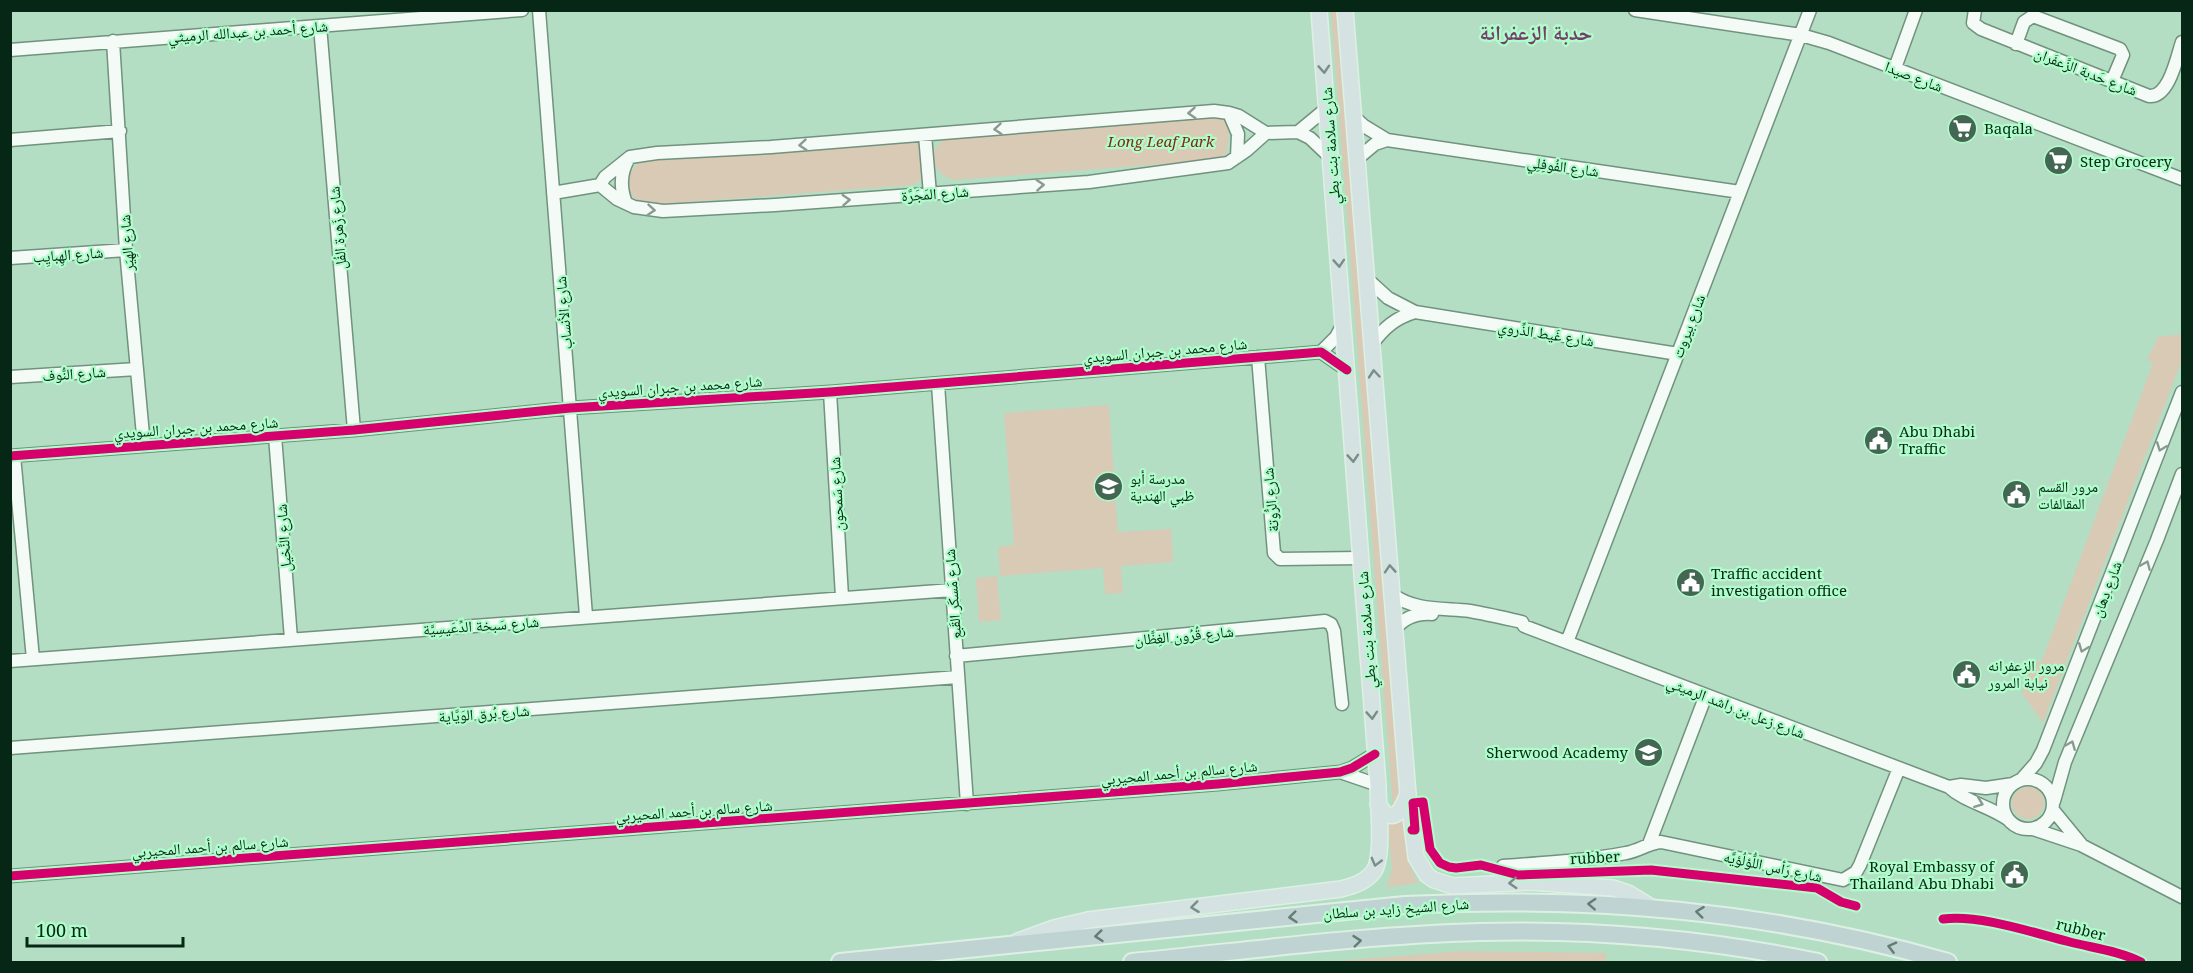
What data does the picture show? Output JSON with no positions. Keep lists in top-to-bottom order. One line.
{"streets":{"highway":["شارع الشيخ زايد بن سلطان"],"main road":["شارع سلامة بنت بطي"],"street":["شارع أحمد بن عبدالله الرميثي","شارع حَدبة الزَّعفَران","شارع صيدا","شارع الفُوفِلِي","شارع المَجَرَّة","شارع زَهرة الفُل","شارع الهِيَر","شارع الهِبايِب","شارع الأنساب","شارع بيروت","شارع غَيط الذِّروي","شارع محمد بن جبران السويدي","شارع النُّوف","شارع سَمحون","شارع الرُّوتة","شارع النَّخيل","شارع دِهان","شارع مَسكَر القَبع","شارع سَبخة الدِّعَيسِيَّة","شارع قُرُون الغِظَّان","شارع زعل بن راشد الرميثي","شارع بُرق الوَيَّاية","شارع سالم بن أحمد المحيربي","شارع رَأس اللُّؤلُؤيَّه"],"cycle path":["rubber"]},"crossings":[["شارع أحمد بن عبدالله الرميثي","شارع زَهرة الفُل"],["شارع أحمد بن عبدالله الرميثي","شارع الهِيَر"],["شارع صيدا","شارع بيروت"],["شارع سلامة بنت بطي","شارع الفُوفِلِي"],["شارع سلامة بنت بطي","شارع غَيط الذِّروي"],["شارع سلامة بنت بطي","شارع الرُّوتة"],["شارع سلامة بنت بطي","شارع زعل بن راشد الرميثي"],["شارع سلامة بنت بطي","شارع سالم بن أحمد المحيربي"],["شارع سلامة بنت بطي","شارع الشيخ زايد بن سلطان"],["شارع الفُوفِلِي","شارع بيروت"],["شارع زَهرة الفُل","شارع محمد بن جبران السويدي"],["شارع الهِيَر","شارع الهِبايِب"],["شارع الهِيَر","شارع محمد بن جبران السويدي"],["شارع الهِيَر","شارع النُّوف"],["شارع الأنساب","شارع محمد بن جبران السويدي"],["شارع الأنساب","شارع سَبخة الدِّعَيسِيَّة"],["شارع بيروت","شارع غَيط الذِّروي"],["شارع بيروت","شارع زعل بن راشد الرميثي"],["شارع محمد بن جبران السويدي","شارع سَمحون"],["شارع محمد بن جبران السويدي","شارع الرُّوتة"],["شارع محمد بن جبران السويدي","شارع النَّخيل"],["شارع محمد بن جبران السويدي","شارع مَسكَر القَبع"],["شارع سَمحون","شارع سَبخة الدِّعَيسِيَّة"],["شارع النَّخيل","شارع سَبخة الدِّعَيسِيَّة"],["شارع دِهان","شارع زعل بن راشد الرميثي"],["شارع مَسكَر القَبع","شارع سَبخة الدِّعَيسِيَّة"],["شارع مَسكَر القَبع","شارع قُرُون الغِظَّان"],["شارع مَسكَر القَبع","شارع بُرق الوَيَّاية"],["شارع مَسكَر القَبع","شارع سالم بن أحمد المحيربي"],["شارع زعل بن راشد الرميثي","شارع رَأس اللُّؤلُؤيَّه"]],"districts":["حدبة الزعفرانة"],"parks":["Long Leaf Park"],"places":{"supermarket":["Baqala","Step Grocery"],"public building":["Abu Dhabi Traffic","مرور القسم المقالفات","Traffic accident investigation office","مرور الزعفرانه نيابة المرور","Royal Embassy of Thailand Abu Dhabi"],"school or university":["مدرسة أبو ظبي الهندية","Sherwood Academy"]},"scale_bar":"100 m"}
